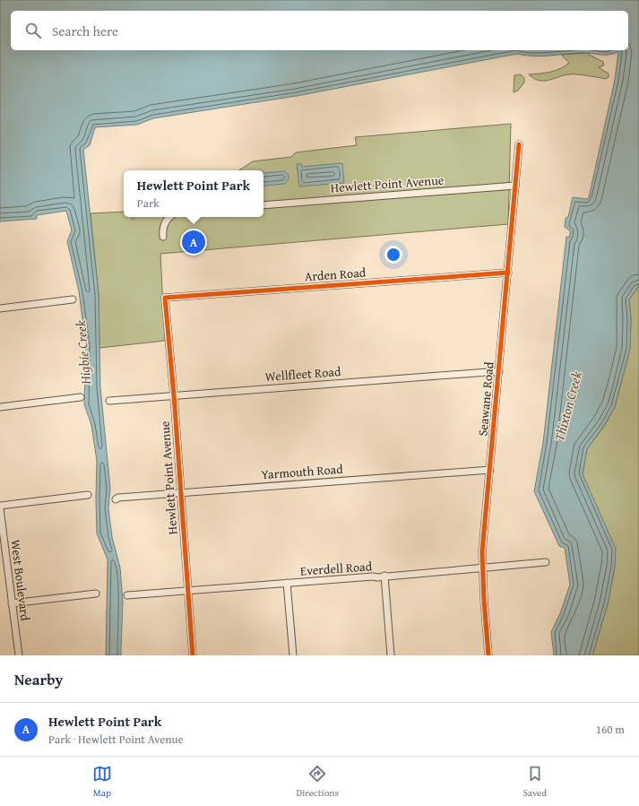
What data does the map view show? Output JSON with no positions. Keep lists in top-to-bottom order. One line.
{"streets":{"street":["Hewlett Point Avenue","Arden Road","Wellfleet Road","Seawane Road","Yarmouth Road","Everdell Road","West Boulevard"]},"crossings":[["Hewlett Point Avenue","Arden Road"],["Hewlett Point Avenue","Wellfleet Road"],["Hewlett Point Avenue","Seawane Road"],["Hewlett Point Avenue","Yarmouth Road"],["Hewlett Point Avenue","Everdell Road"],["Arden Road","Seawane Road"],["Wellfleet Road","Seawane Road"],["Seawane Road","Yarmouth Road"],["Seawane Road","Everdell Road"]],"water":["Higbie Creek","Thixton Creek"],"page":{"search":"Search here","popup":["Hewlett Point Park","Park"],"pins":"A","heading":"Nearby","list":[{"mark":"A","name":"Hewlett Point Park","note":"Park · Hewlett Point Avenue","value":"160 m"}],"nav":["Map","Directions","Saved"]}}
